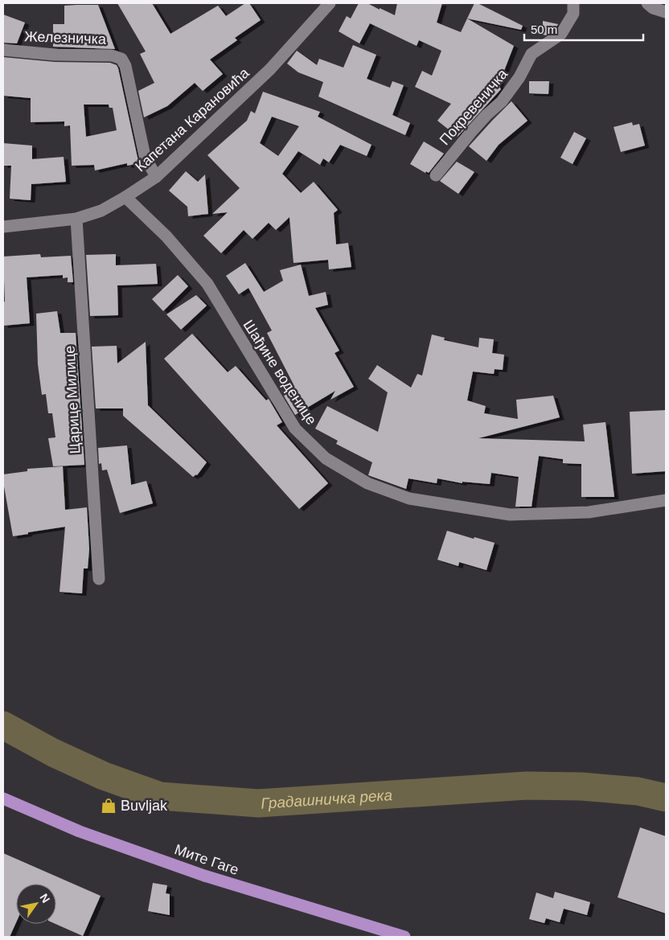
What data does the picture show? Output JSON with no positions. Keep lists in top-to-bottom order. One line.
{"streets":{"main road":["Мите Гаге"],"street":["Железничка","Покревеничка","Капетана Карановића","Шађине воденице","Царице Милице"]},"crossings":[["Железничка","Капетана Карановића"],["Капетана Карановића","Шађине воденице"],["Капетана Карановића","Царице Милице"]],"water":["Градашничка река"],"places":{"shop":["Buvljak"]},"scale_bar":"50 m","north":"top right"}
